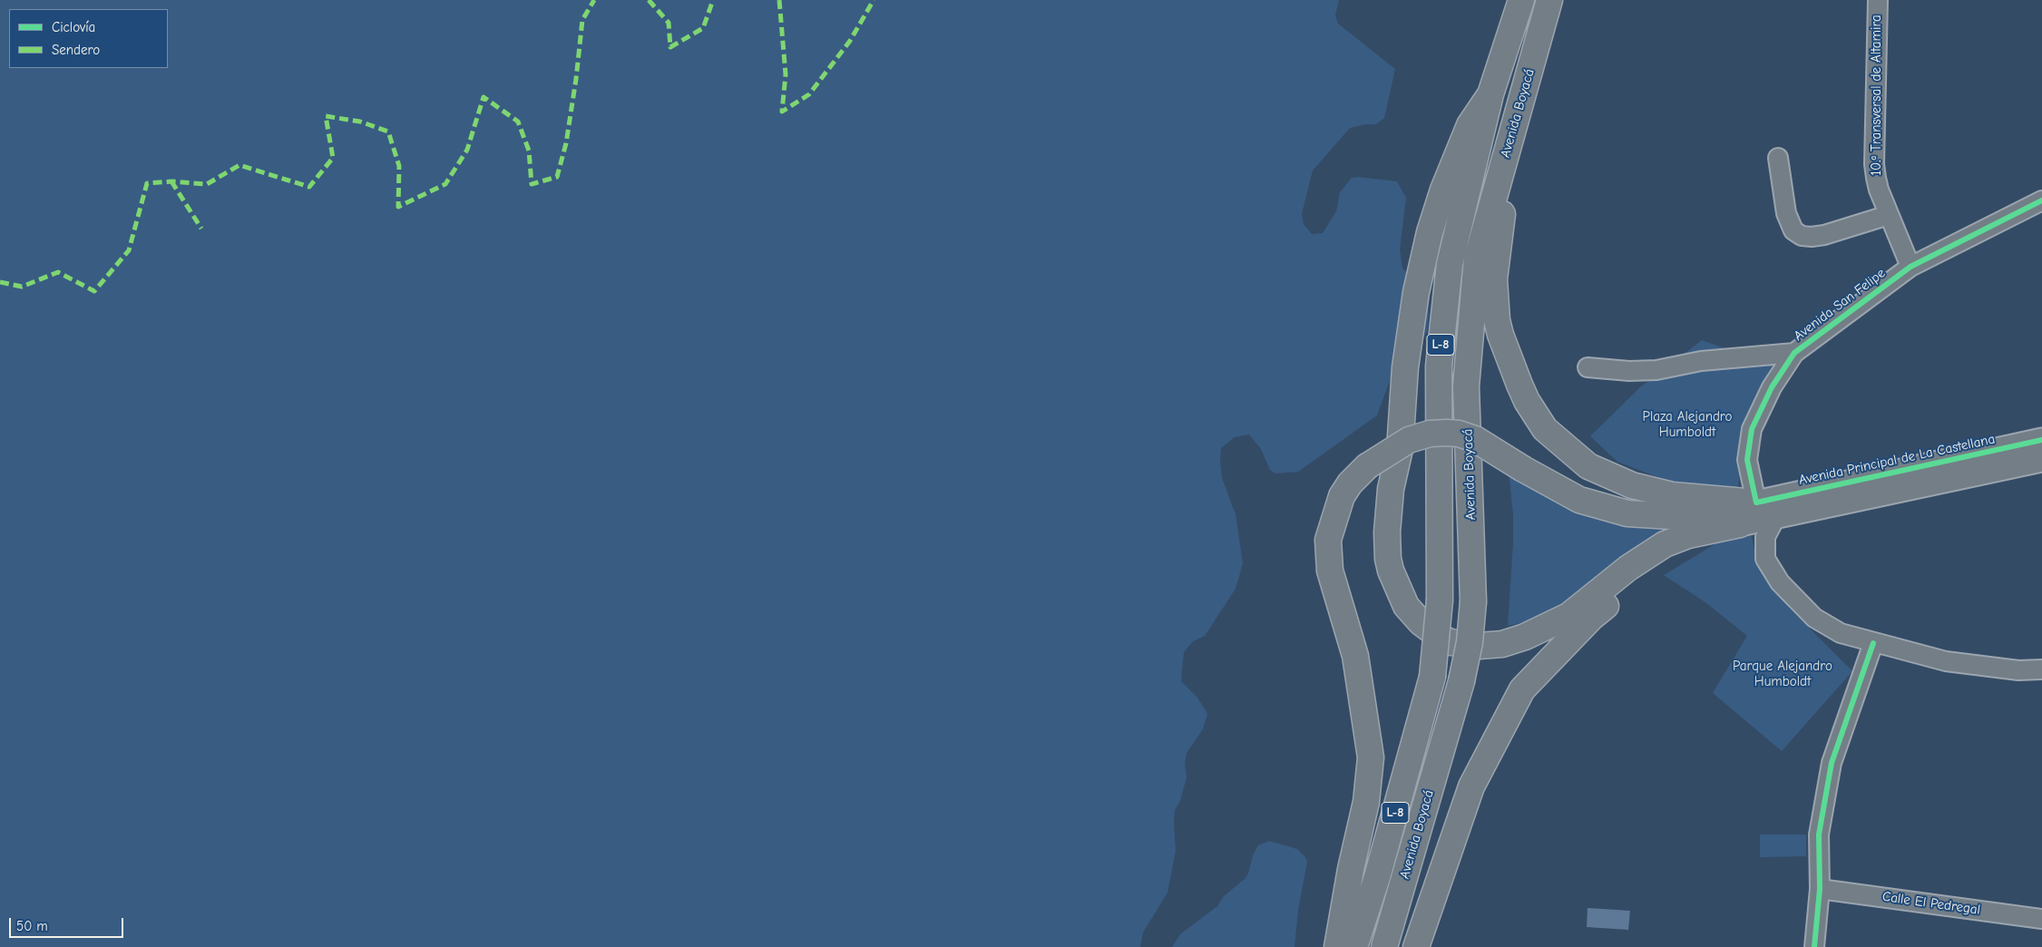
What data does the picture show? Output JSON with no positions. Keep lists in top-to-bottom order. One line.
{"streets":{"highway":["Avenida Boyacá","L-8"],"street":["10.ª Transversal de Altamira","Avenida San Felipe","Avenida Principal de La Castellana","Calle El Pedregal"]},"crossings":[["10.ª Transversal de Altamira","Avenida San Felipe"],["Avenida San Felipe","Avenida Principal de La Castellana"]],"parks":["Plaza Alejandro Humboldt","Parque Alejandro Humboldt"],"legend":["Ciclovía","Sendero"],"scale_bar":"50 m"}
